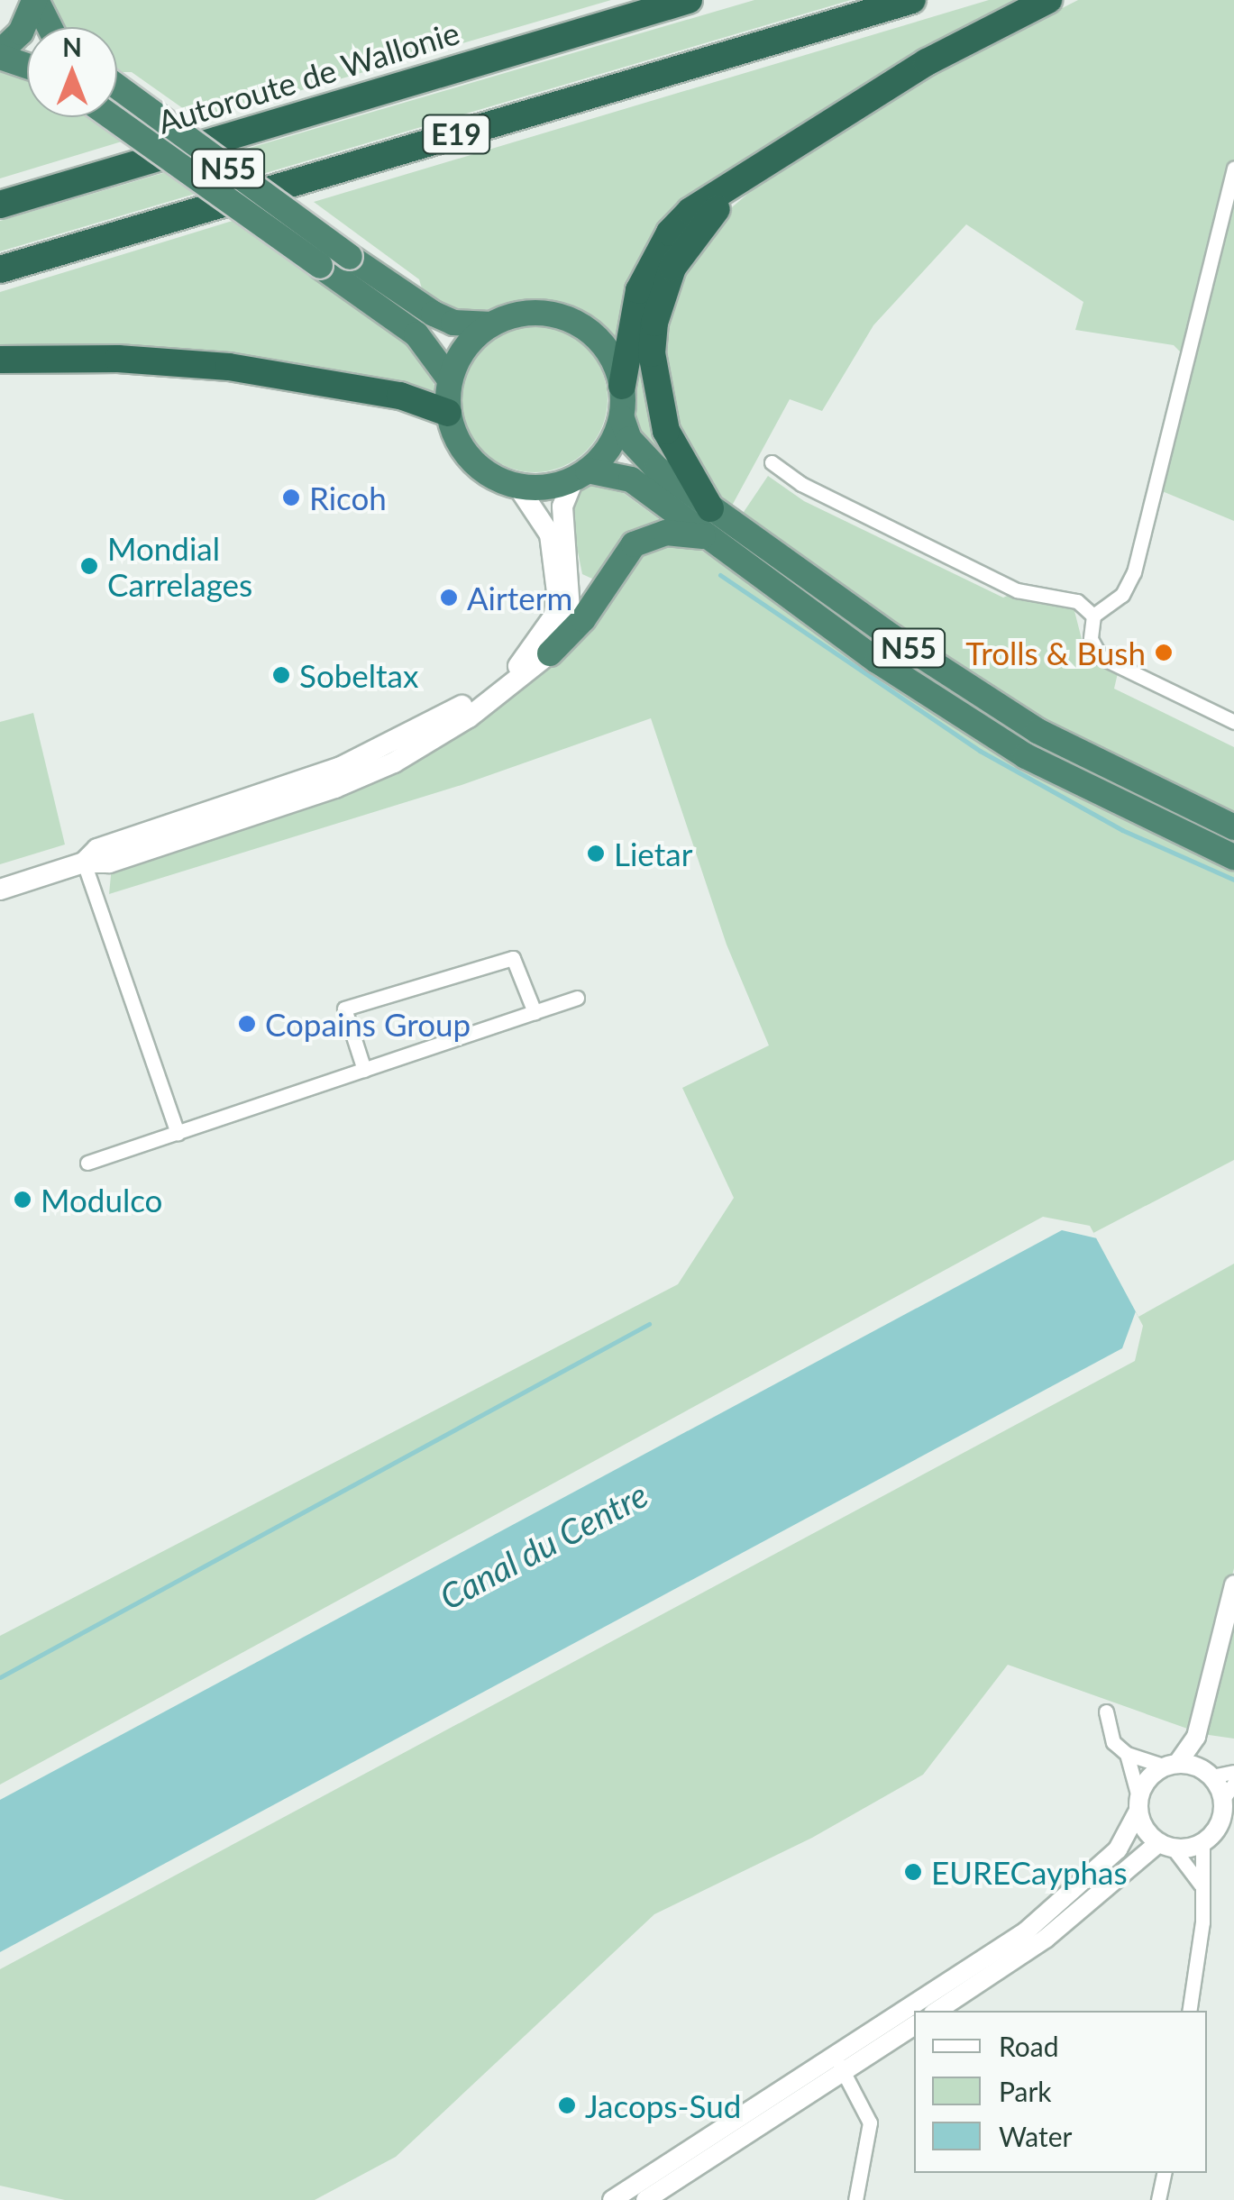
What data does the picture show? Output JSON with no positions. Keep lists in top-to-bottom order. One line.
{"streets":{"highway":["Autoroute de Wallonie","E19","N55"]},"water":["Canal du Centre"],"places":["Ricoh","Mondial Carrelages","Airterm","Trolls & Bush","Sobeltax","Lietar","Copains Group","Modulco","EURECayphas","Jacops-Sud"],"legend":["Road","Park","Water"],"north":"top"}
